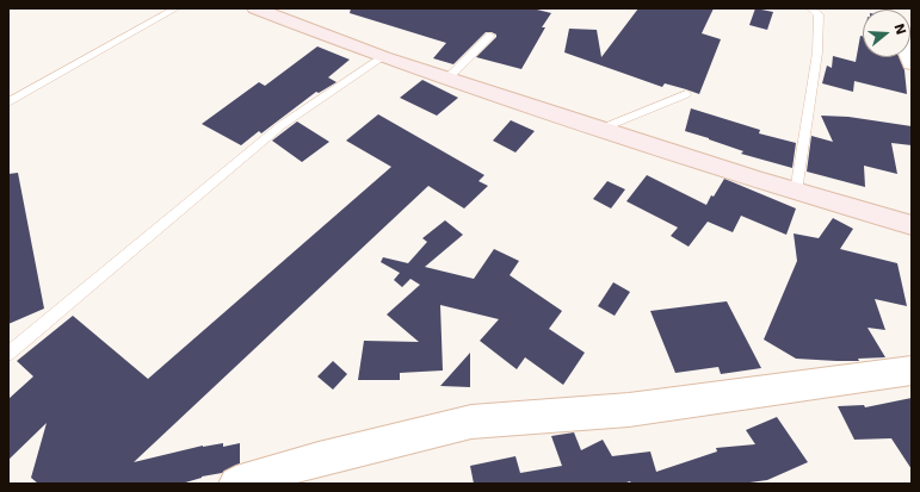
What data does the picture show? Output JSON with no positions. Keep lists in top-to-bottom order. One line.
{"north":"right"}
